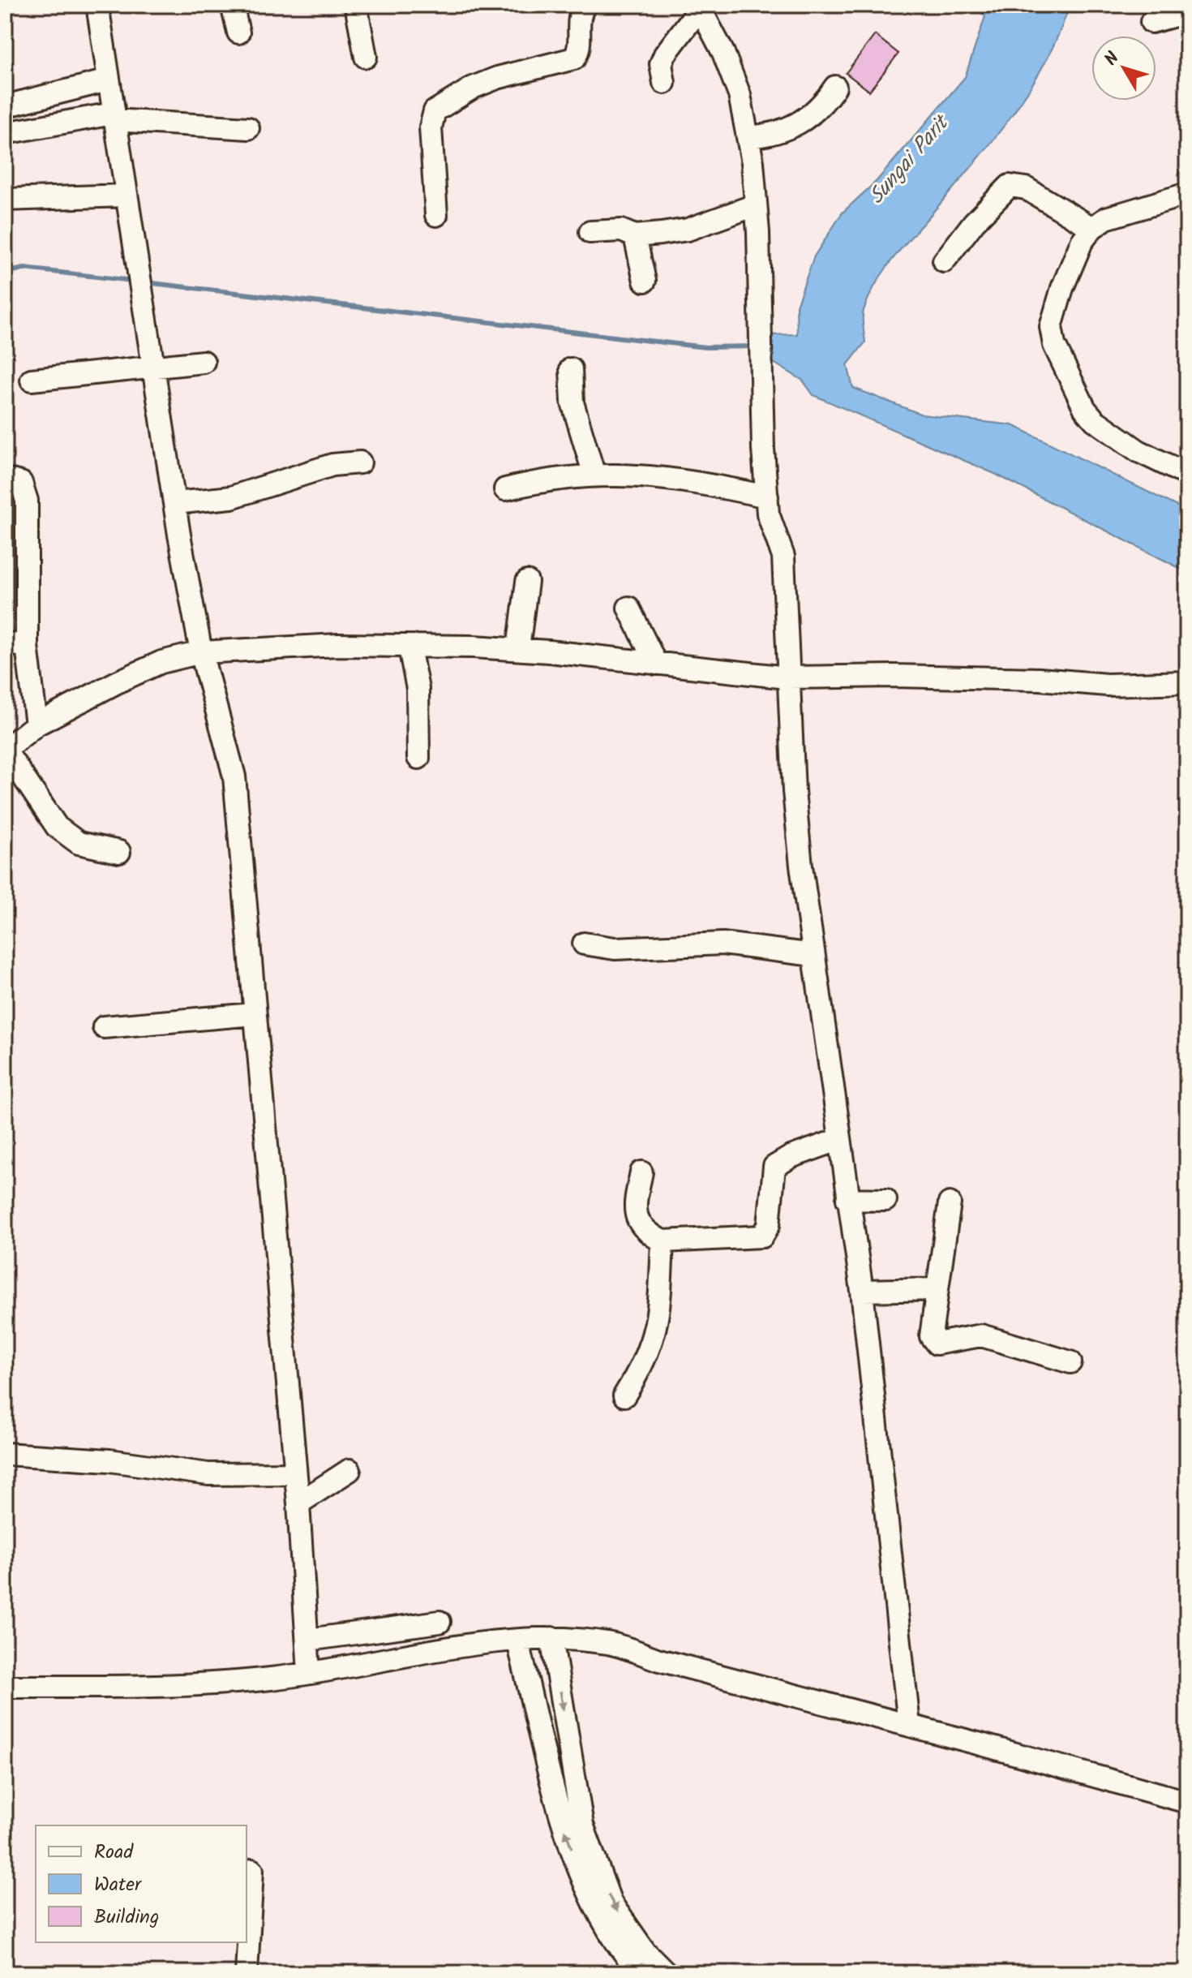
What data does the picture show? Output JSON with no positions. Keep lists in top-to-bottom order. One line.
{"water":["Sungai Parit"],"legend":["Road","Water","Building"],"north":"top left"}
